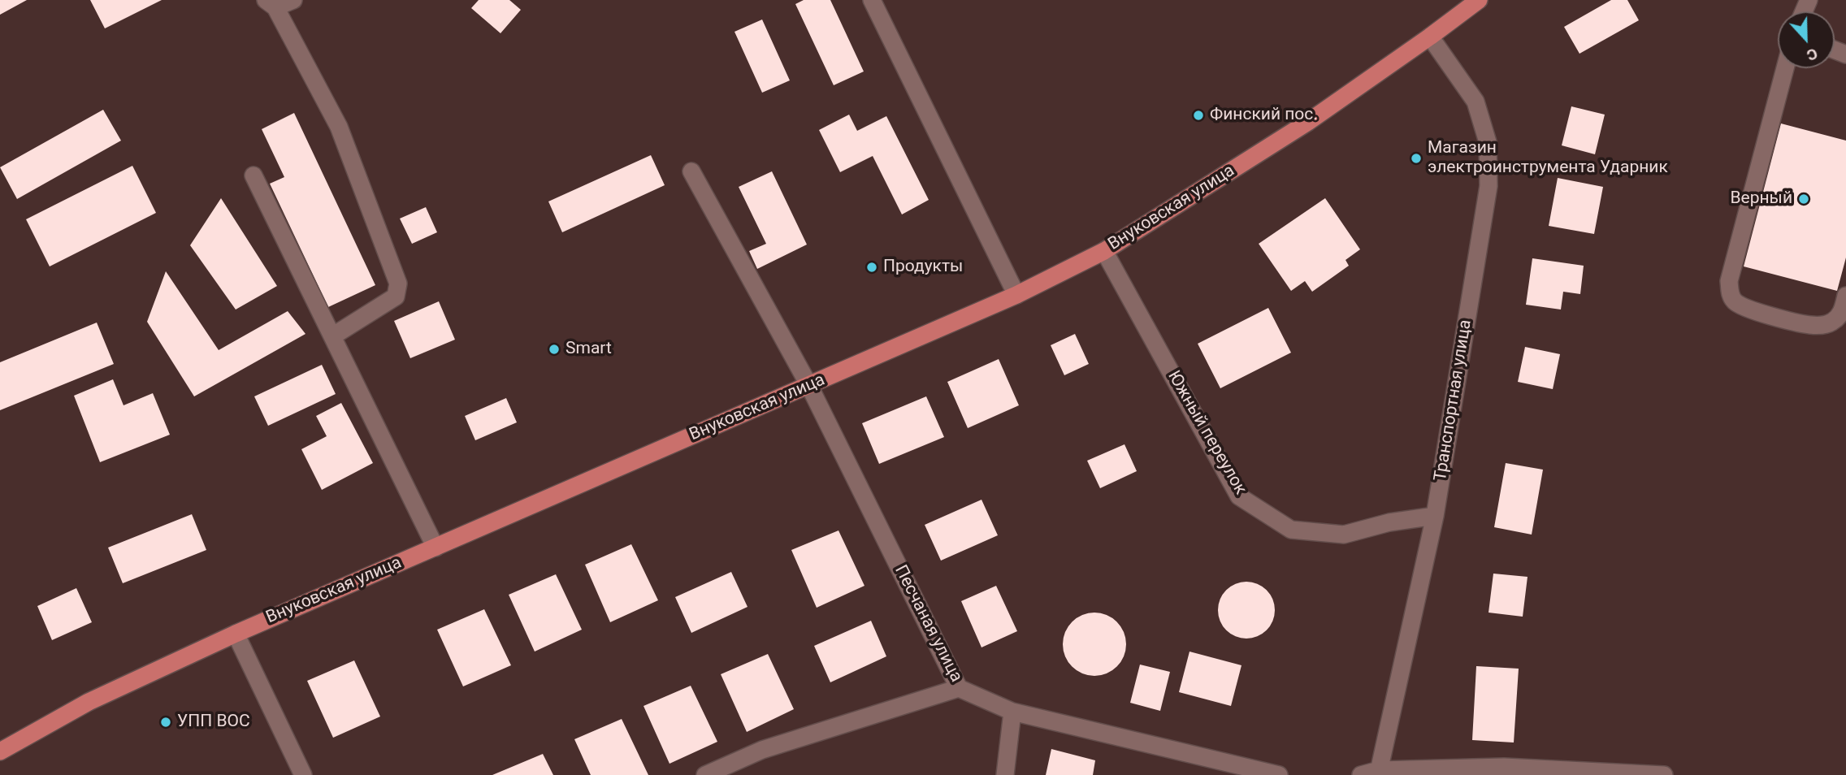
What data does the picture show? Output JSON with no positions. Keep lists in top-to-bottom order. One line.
{"streets":{"main road":["Внуковская улица"],"street":["Транспортная улица","Южный переулок","Песчаная улица"]},"crossings":[["Внуковская улица","Транспортная улица"],["Внуковская улица","Южный переулок"],["Внуковская улица","Песчаная улица"],["Транспортная улица","Южный переулок"]],"places":["Финский пос.","Магазин электроинструмента Ударник","Верный","Продукты","Smart","УПП ВОС"],"north":"bottom"}
